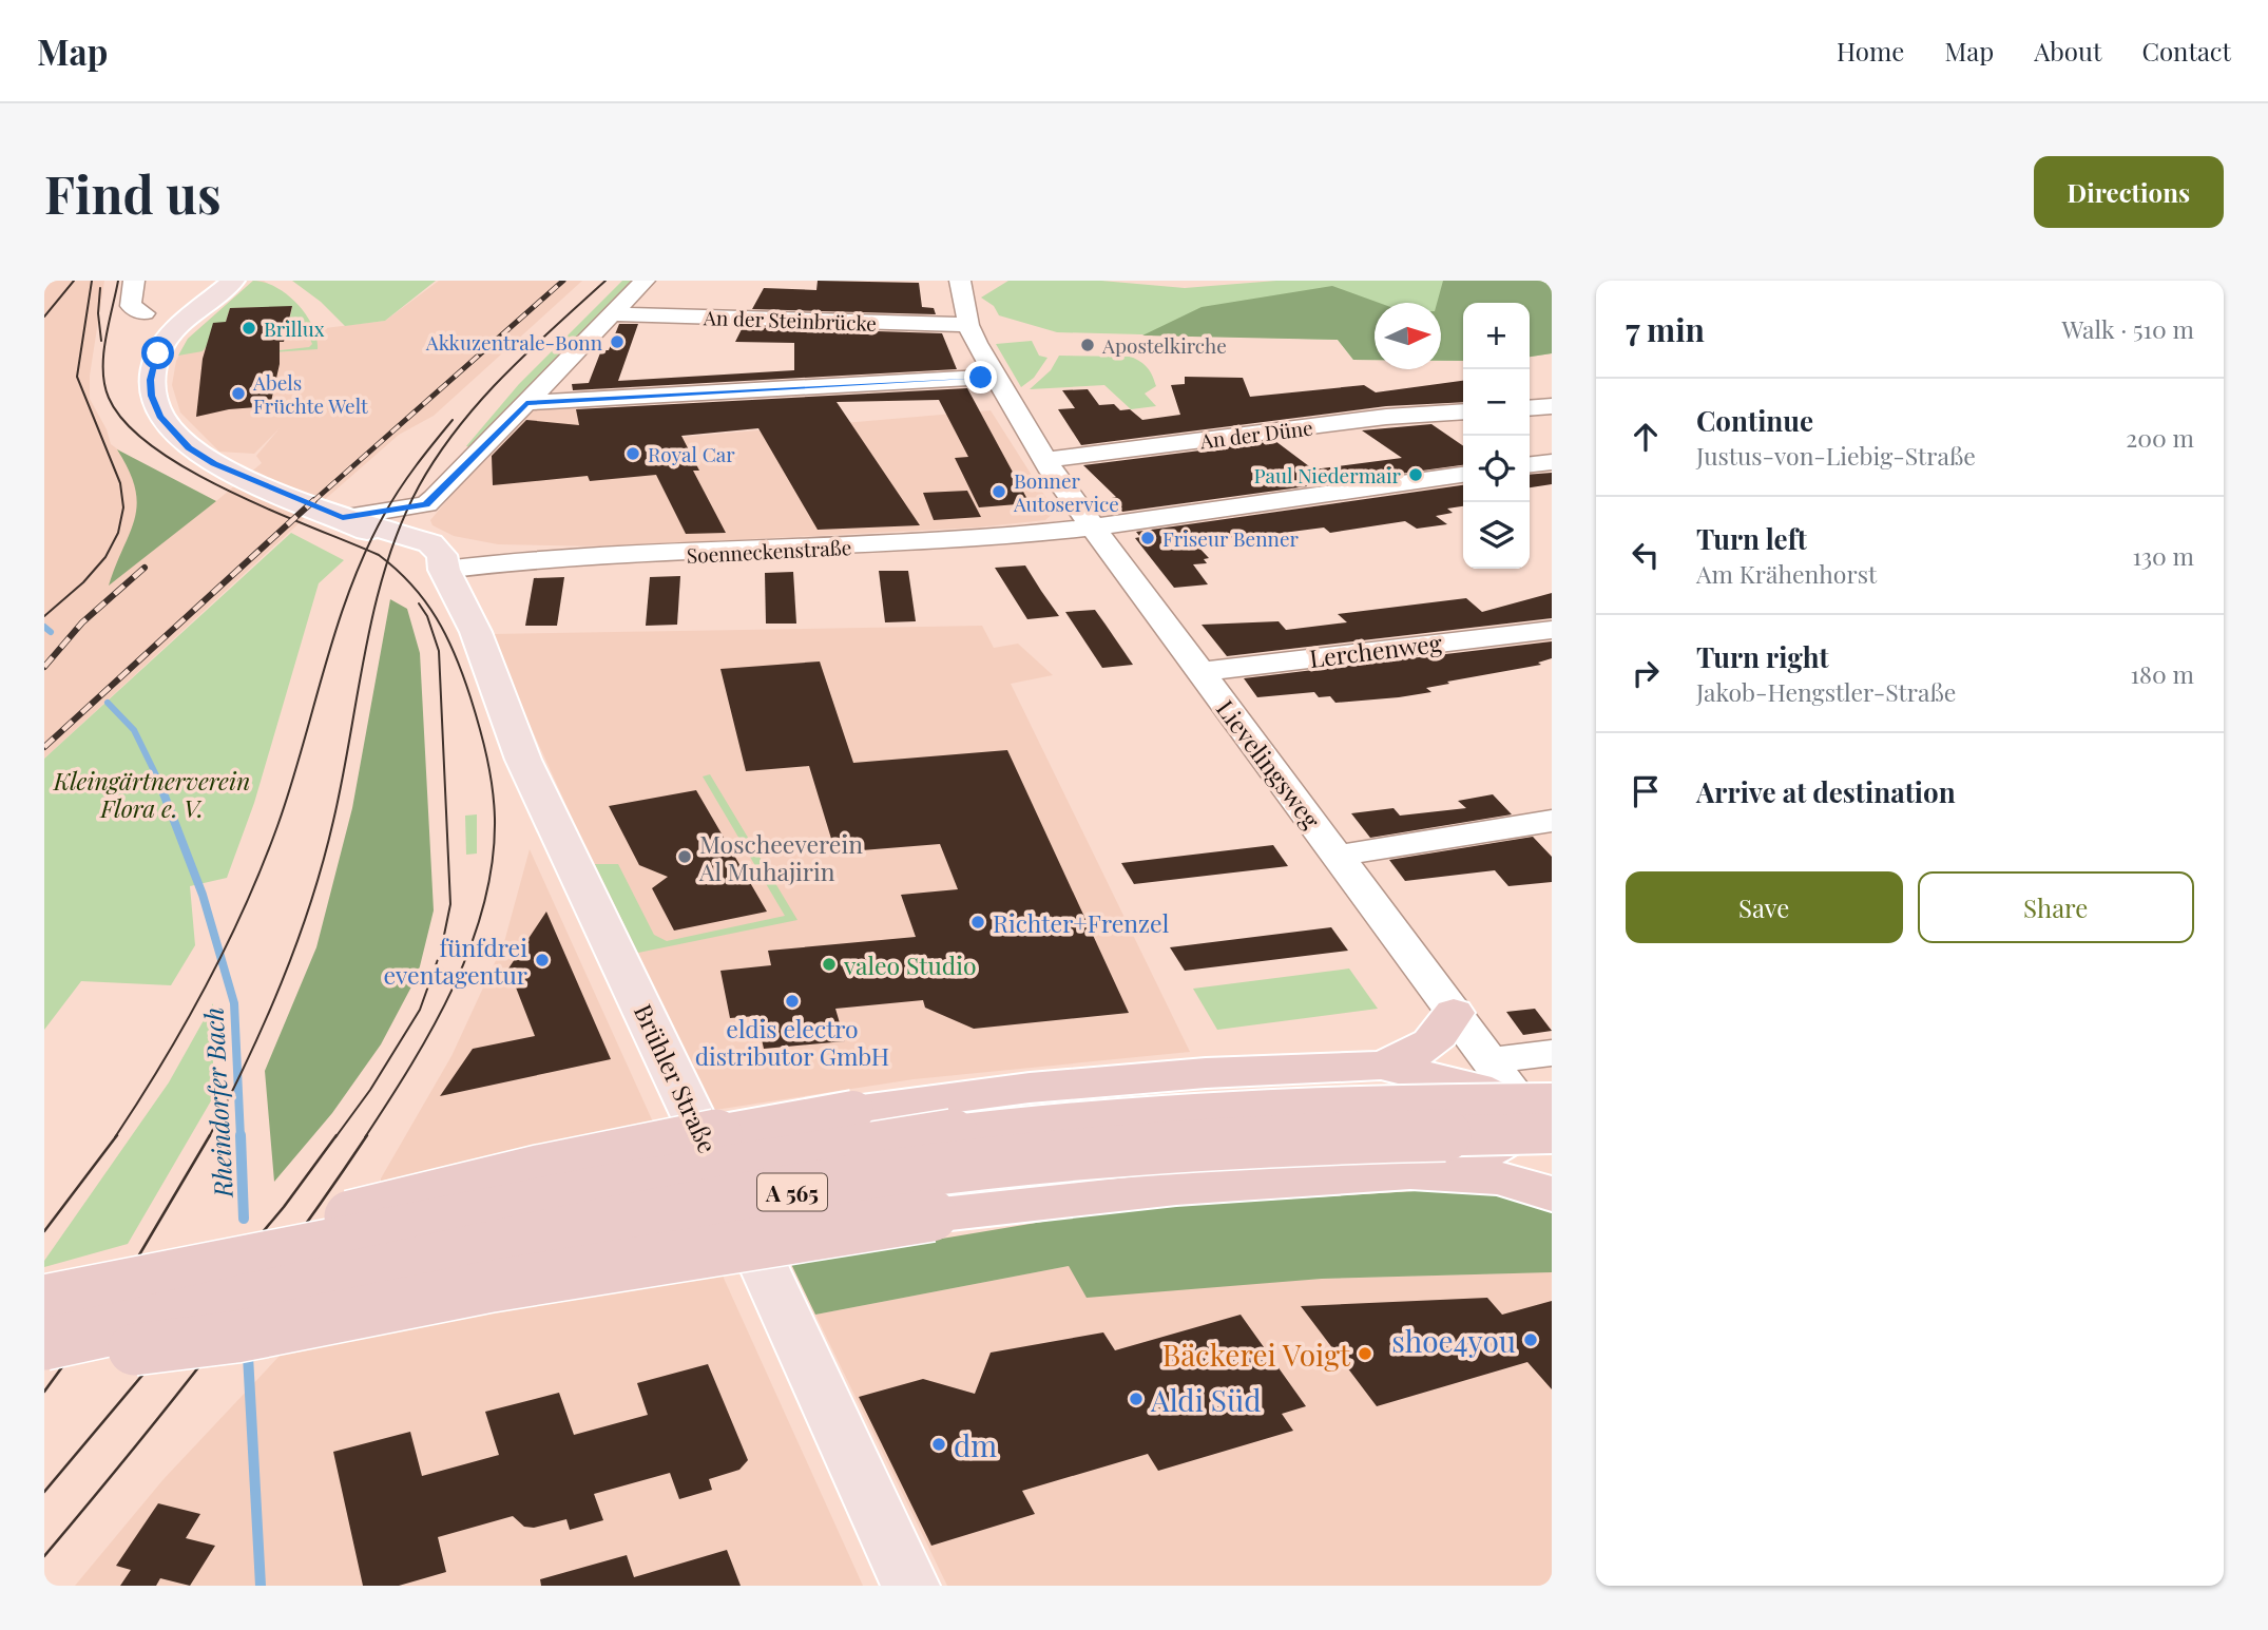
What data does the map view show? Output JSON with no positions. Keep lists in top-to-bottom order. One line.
{"streets":{"highway":["A 565"],"main road":["Brühler Straße"],"street":["An der Steinbrücke","An der Düne","Soenneckenstraße","Lerchenweg","Lievelingsweg"]},"crossings":[["An der Steinbrücke","Lievelingsweg"],["An der Düne","Lievelingsweg"],["Soenneckenstraße","Lievelingsweg"],["Soenneckenstraße","Brühler Straße"],["Lerchenweg","Lievelingsweg"],["Lievelingsweg","A 565"]],"water":["Rheindorfer Bach"],"parks":["Kleingärtnerverein Flora e. V."],"places":["Brillux","Akkuzentrale-Bonn","Apostelkirche","Abels Früchte Welt","Royal Car","Paul Niedermair","Bonner Autoservice","Friseur Benner","Moscheeverein Al Muhajirin","Richter+Frenzel","fünfdrei eventagentur","valeo Studio","eldis electro distributor GmbH","shoe4you","Bäckerei Voigt","Aldi Süd","dm"],"north":"right","page":{"header":"Map","nav":["Home","Map","About","Contact"],"buttons":["Directions",["Save","Share"]],"title":"Find us","heading":["7 min","Walk · 510 m"],"map_buttons":["+","−"],"list":[["Continue","Justus-von-Liebig-Straße","200 m"],["Turn left","Am Krähenhorst","130 m"],["Turn right","Jakob-Hengstler-Straße","180 m"],"Arrive at destination"]}}
